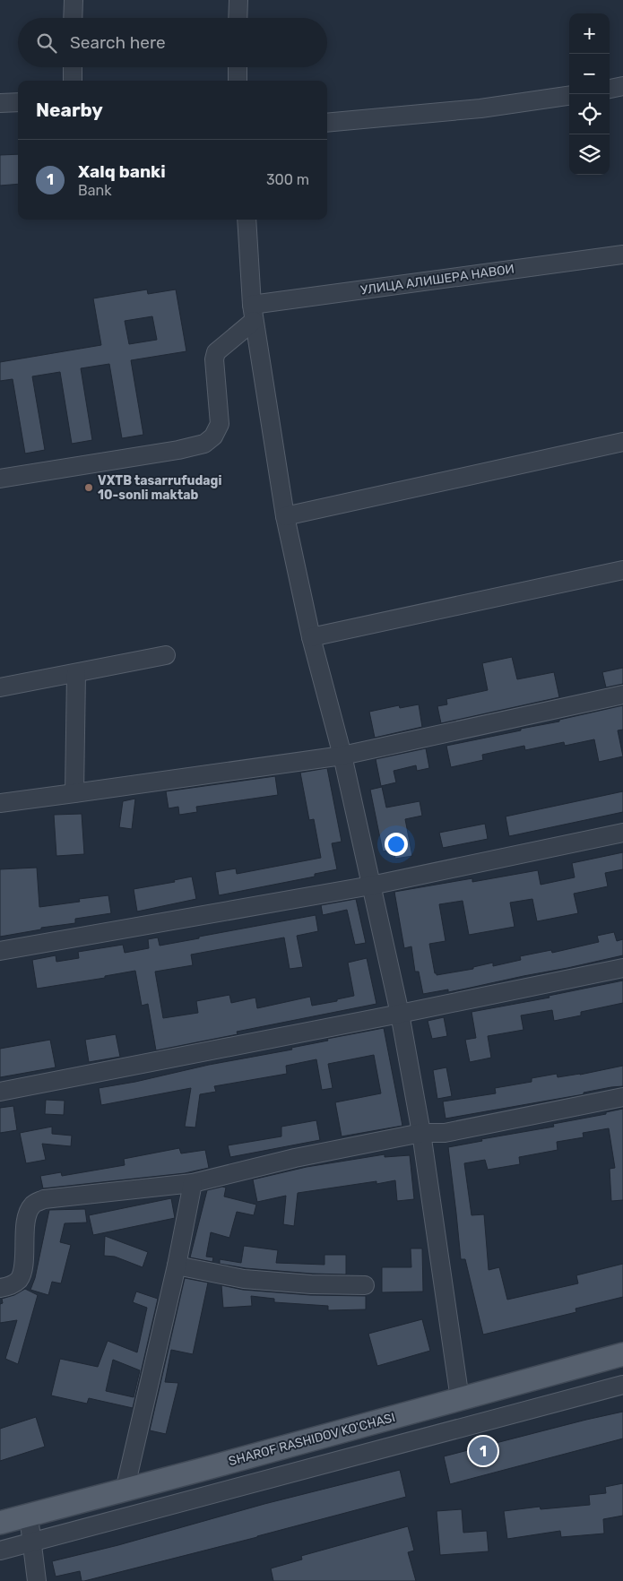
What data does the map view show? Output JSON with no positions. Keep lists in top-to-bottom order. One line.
{"streets":{"main road":["SHAROF RASHIDOV KO'CHASI"],"street":["УЛИЦА АЛИШЕРА НАВОИ"]},"places":["VXTB tasarrufudagi 10-sonli maktab"],"page":{"map_buttons":["+","−"],"search":"Search here","heading":"Nearby","list":[{"mark":"1","name":"Xalq banki","note":"Bank","value":"300 m"}],"pins":"1"}}
